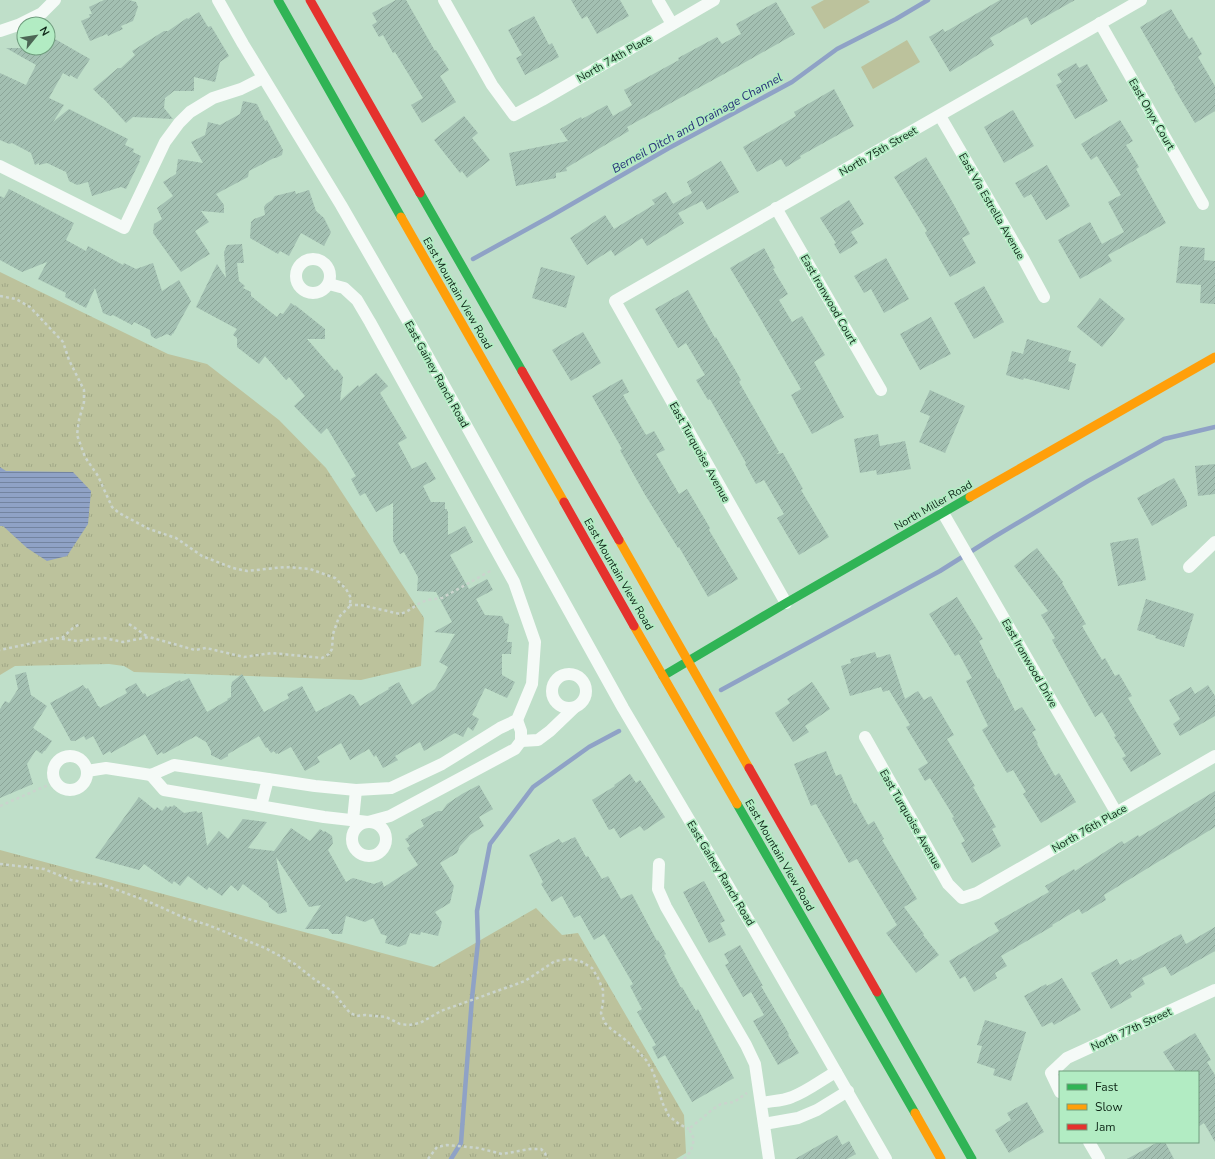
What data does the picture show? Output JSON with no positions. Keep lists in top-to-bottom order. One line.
{"streets":{"main road":["East Mountain View Road","North Miller Road"],"street":["North 74th Place","East Onyx Court","North 75th Street","East Via Estrella Avenue","East Ironwood Court","East Gainey Ranch Road","East Turquoise Avenue","East Ironwood Drive","North 76th Place","North 77th Street"]},"crossings":[["East Onyx Court","North 75th Street"],["North 75th Street","East Via Estrella Avenue"],["North 75th Street","East Ironwood Court"],["North 75th Street","East Turquoise Avenue"],["East Mountain View Road","North Miller Road"],["East Turquoise Avenue","North Miller Road"],["East Turquoise Avenue","North 76th Place"],["North Miller Road","East Ironwood Drive"],["East Ironwood Drive","North 76th Place"]],"water":["Berneil Ditch and Drainage Channel"],"legend":["Fast","Slow","Jam"],"north":"top right"}
